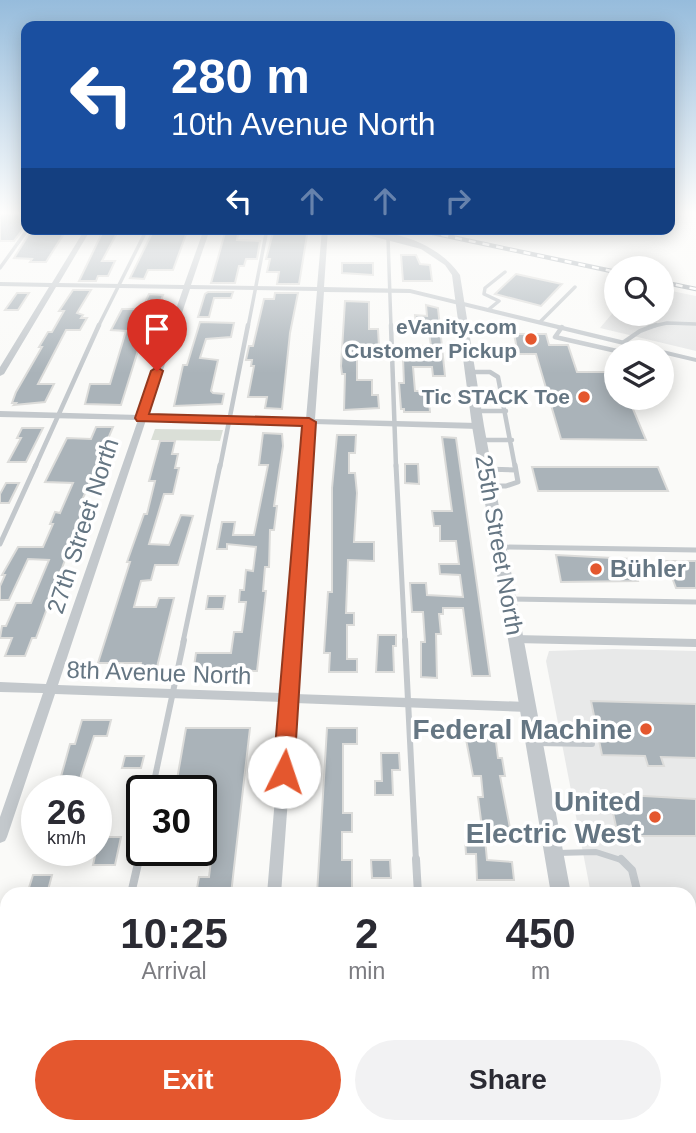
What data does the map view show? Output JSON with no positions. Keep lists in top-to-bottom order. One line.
{"streets":{"street":["27th Street North","25th Street North","8th Avenue North"]},"crossings":[["27th Street North","8th Avenue North"],["25th Street North","8th Avenue North"]],"places":["eVanity.com Customer Pickup","Tic STACK Toe","Bühler","Federal Machine","United Electric West"],"page":{"turn":["280 m","10th Avenue North"],"speed":"26 km/h","limit":"30","eta":["10:25","Arrival","2","min","450","m"],"buttons":["Exit","Share"]}}
